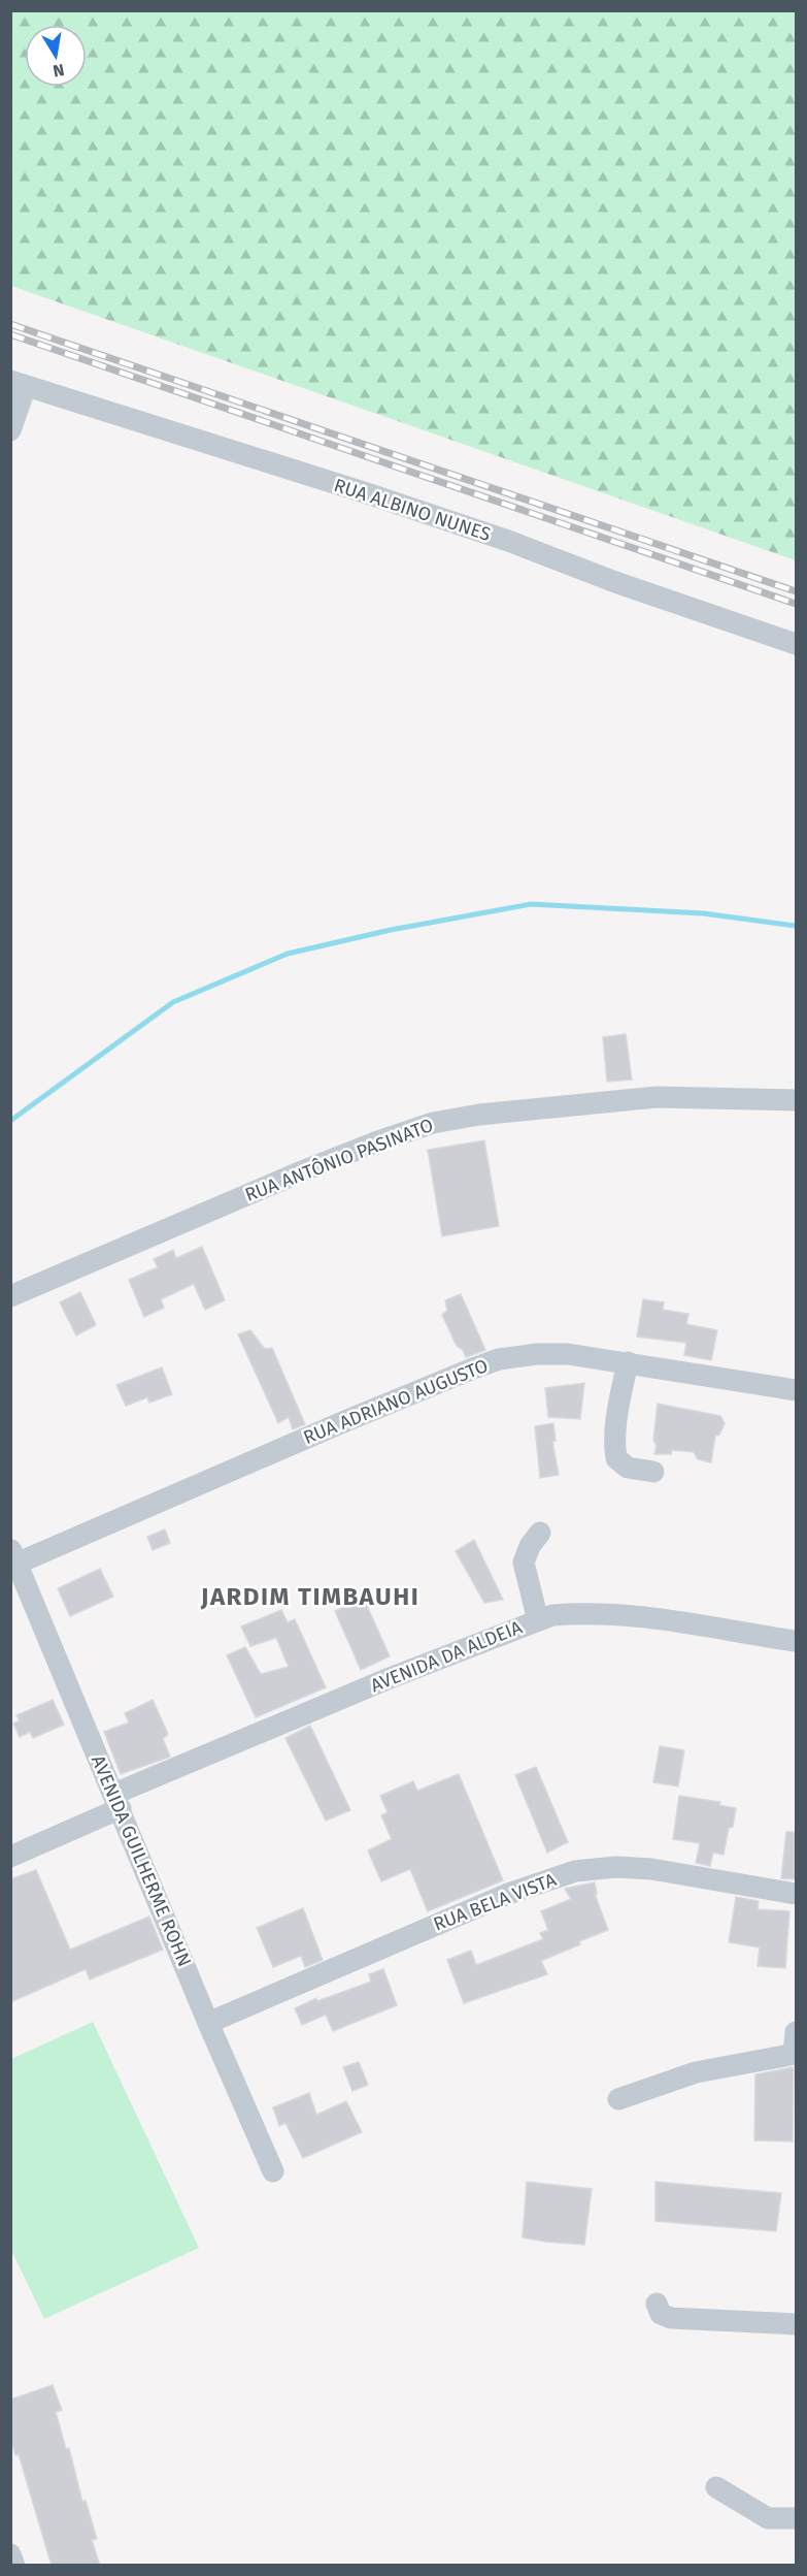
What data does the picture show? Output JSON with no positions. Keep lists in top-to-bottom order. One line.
{"streets":{"street":["RUA ALBINO NUNES","RUA ANTÔNIO PASINATO","RUA ADRIANO AUGUSTO","AVENIDA DA ALDEIA","AVENIDA GUILHERME ROHN","RUA BELA VISTA"]},"crossings":[["RUA ADRIANO AUGUSTO","AVENIDA GUILHERME ROHN"],["AVENIDA DA ALDEIA","AVENIDA GUILHERME ROHN"],["AVENIDA GUILHERME ROHN","RUA BELA VISTA"]],"districts":["JARDIM TIMBAUHI"],"north":"bottom"}
